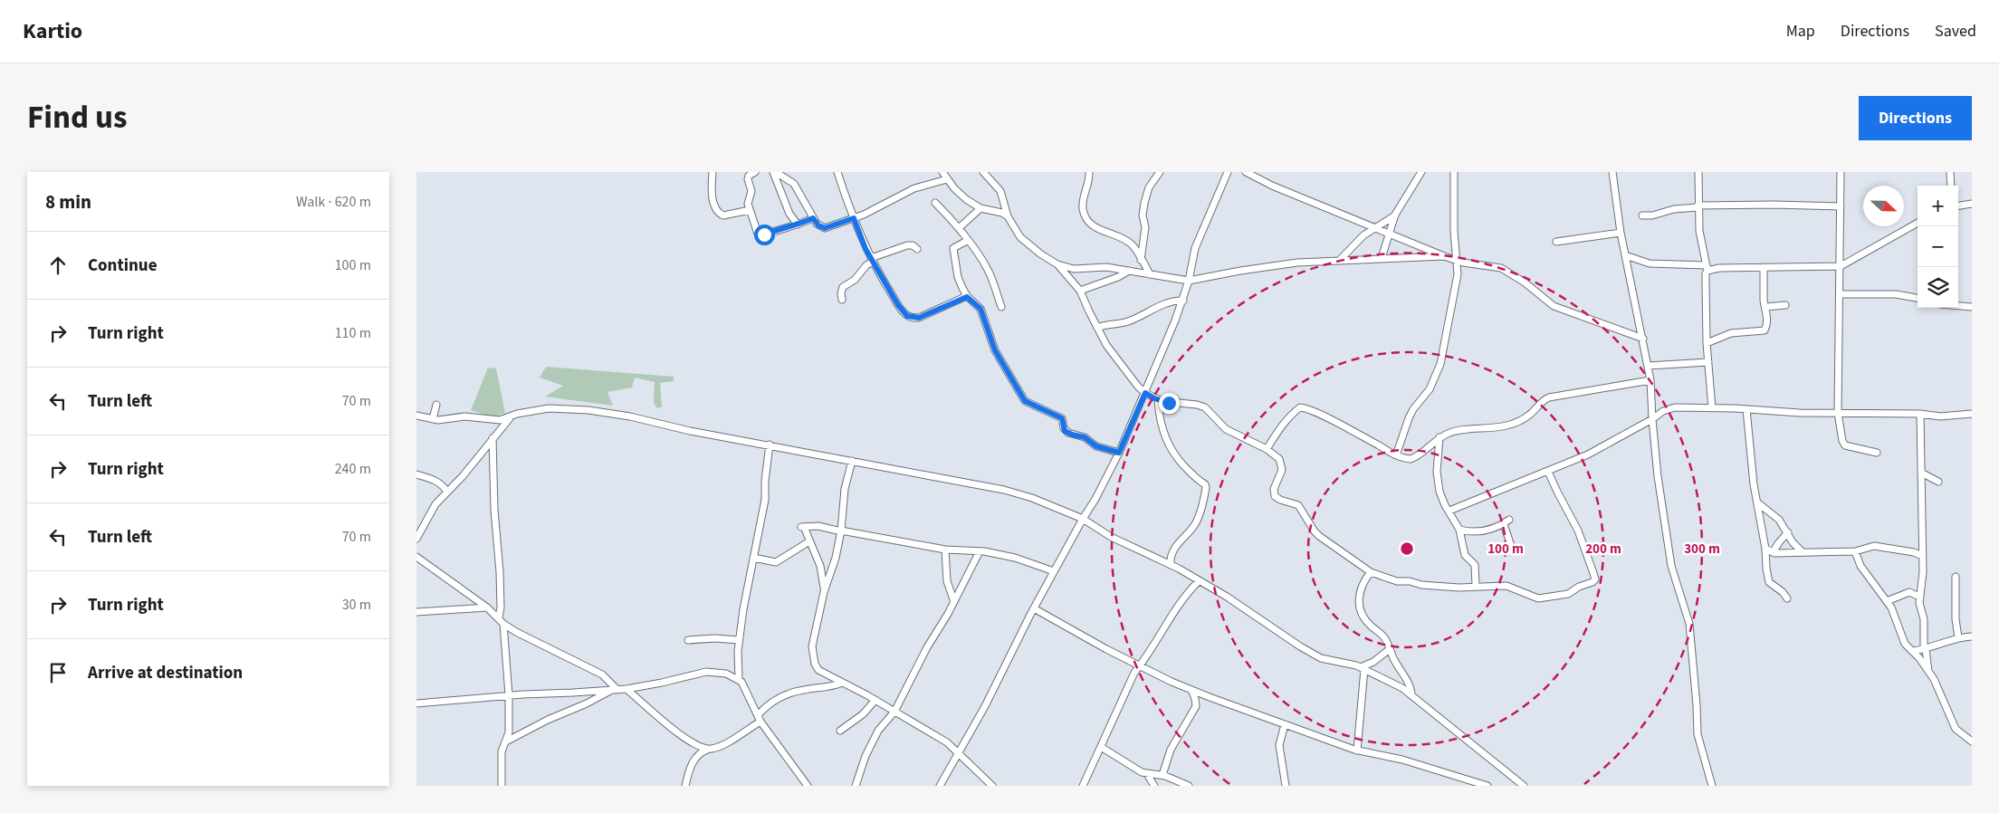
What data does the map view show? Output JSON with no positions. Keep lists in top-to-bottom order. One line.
{"north":"right","page":{"header":"Kartio","nav":["Map","Directions","Saved"],"title":"Find us","buttons":"Directions","heading":["8 min","Walk · 620 m"],"map_buttons":["+","−"],"list":[["Continue","100 m"],["Turn right","110 m"],["Turn left","70 m"],["Turn right","240 m"],["Turn left","70 m"],["Turn right","30 m"],"Arrive at destination"]},"rings":["100 m","200 m","300 m"]}
